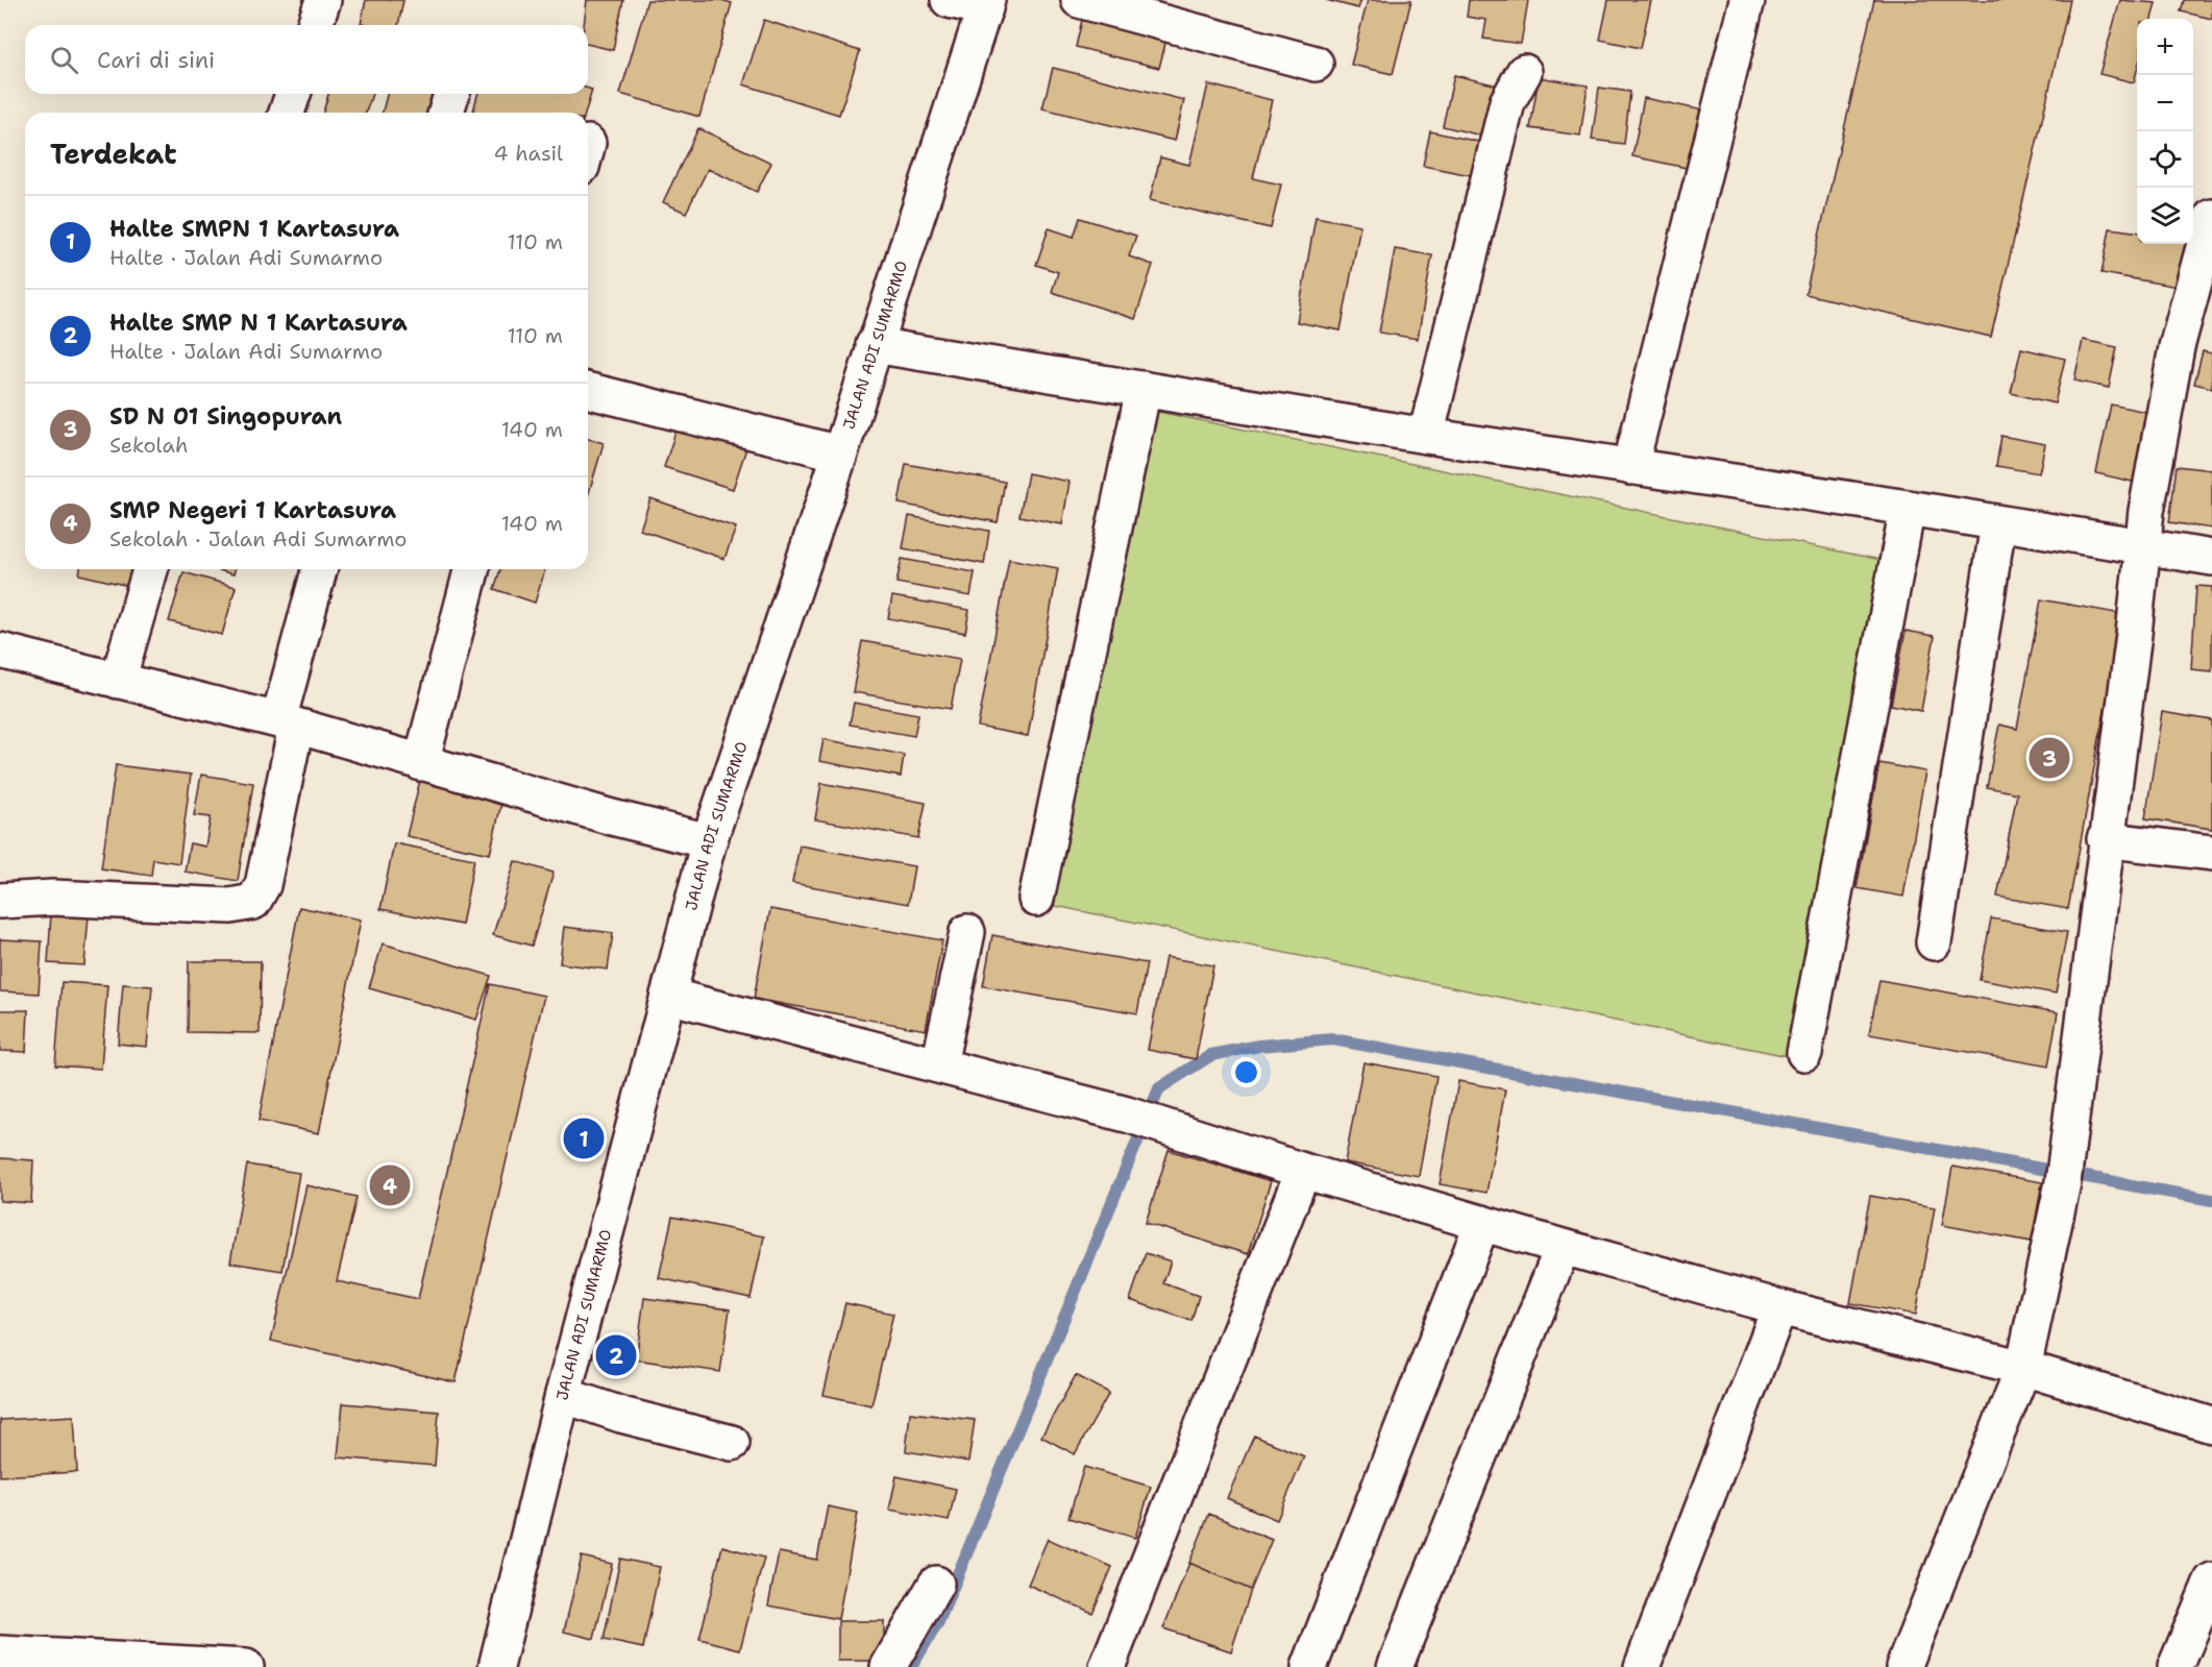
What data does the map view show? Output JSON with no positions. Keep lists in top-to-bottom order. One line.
{"streets":{"street":["JALAN ADI SUMARMO"]},"page":{"map_buttons":["+","−"],"search":"Cari di sini","heading":["Terdekat","4 hasil"],"list":[{"mark":"1","name":"Halte SMPN 1 Kartasura","note":"Halte · Jalan Adi Sumarmo","value":"110 m"},{"mark":"2","name":"Halte SMP N 1 Kartasura","note":"Halte · Jalan Adi Sumarmo","value":"110 m"},{"mark":"3","name":"SD N 01 Singopuran","note":"Sekolah","value":"140 m"},{"mark":"4","name":"SMP Negeri 1 Kartasura","note":"Sekolah · Jalan Adi Sumarmo","value":"140 m"}],"pins":["3","1","4","2"]}}
